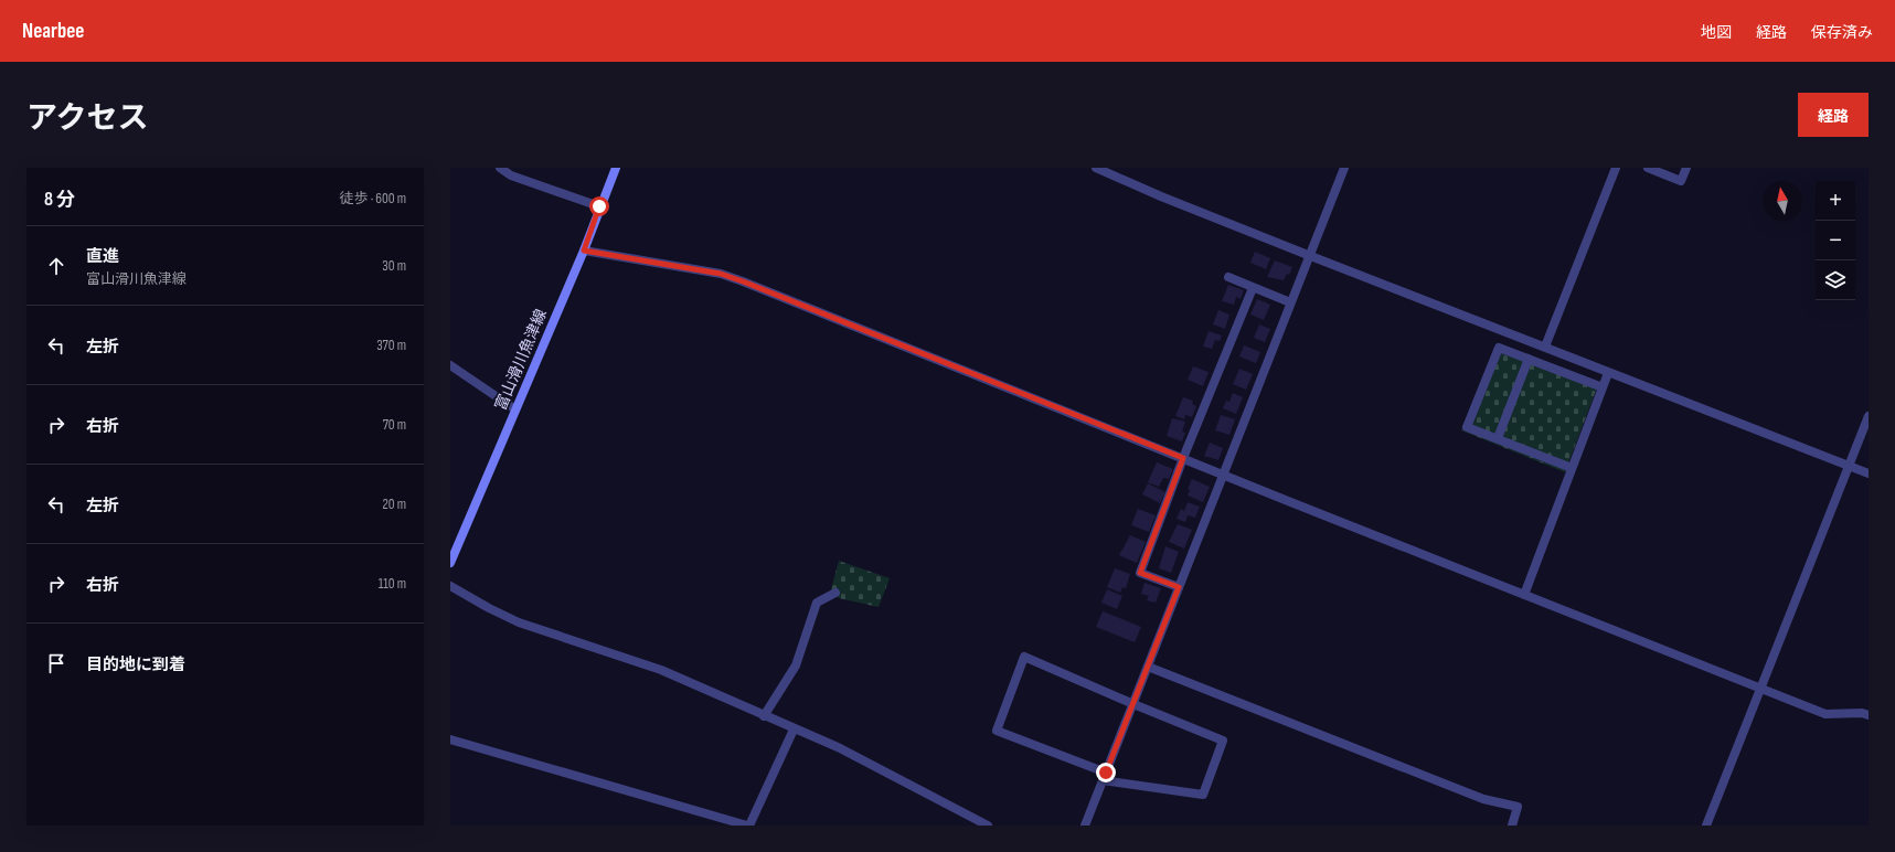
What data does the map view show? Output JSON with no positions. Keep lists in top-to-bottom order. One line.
{"streets":{"main road":["富山滑川魚津線"]},"north":"top","page":{"header":"Nearbee","nav":["地図","経路","保存済み"],"title":"アクセス","buttons":"経路","heading":["8 分","徒歩 · 600 m"],"map_buttons":["+","−"],"list":[["直進","富山滑川魚津線","30 m"],["左折","370 m"],["右折","70 m"],["左折","20 m"],["右折","110 m"],"目的地に到着"]}}
